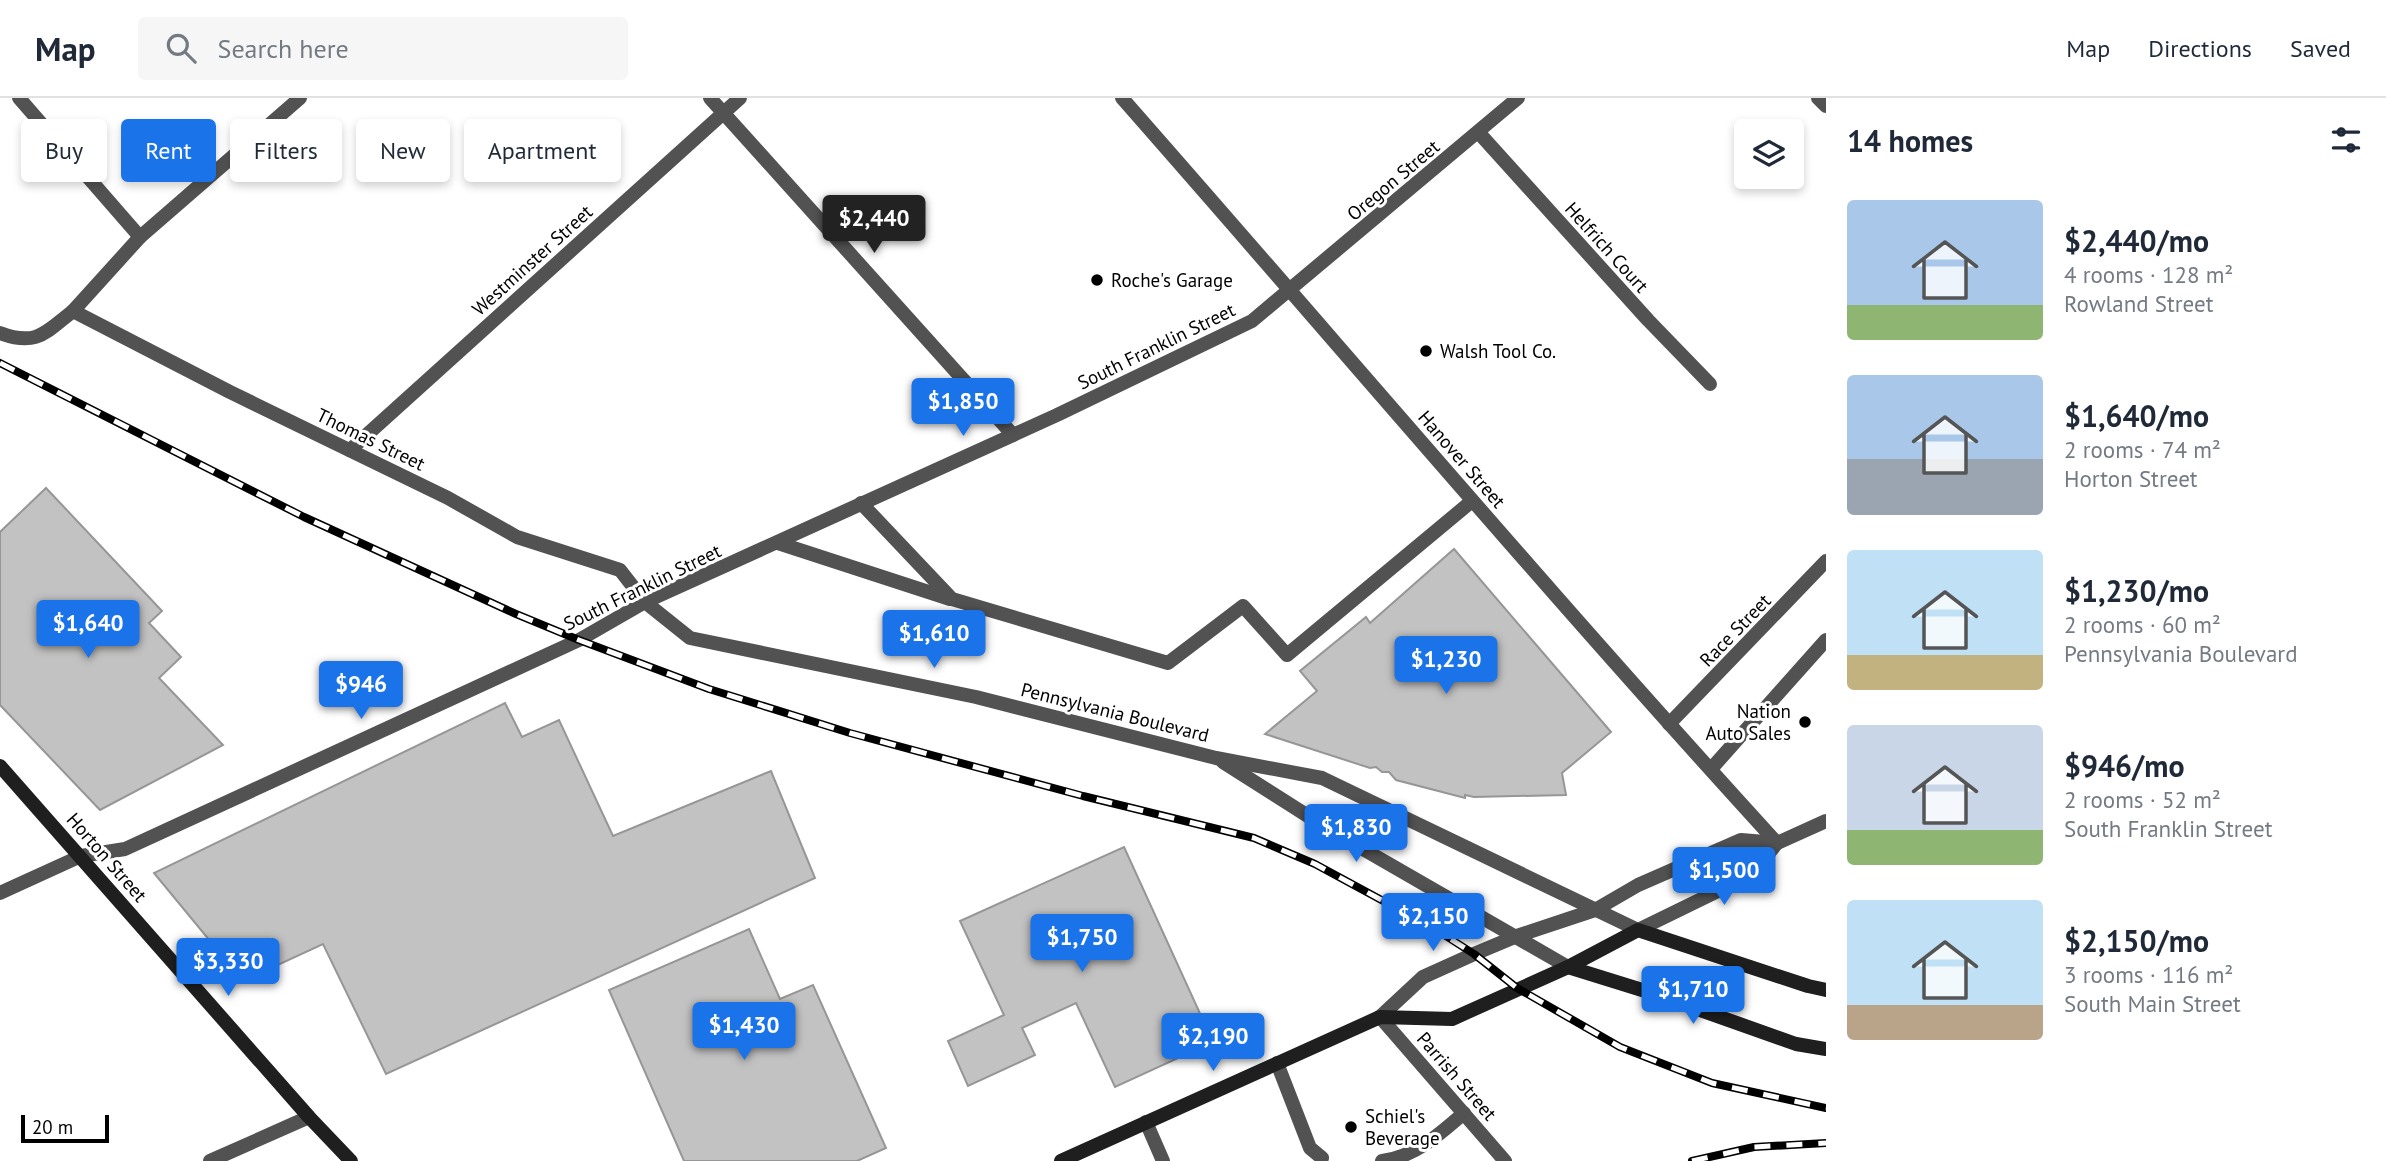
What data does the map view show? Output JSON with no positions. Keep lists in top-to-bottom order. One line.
{"streets":{"main road":["Pennsylvania Boulevard","Horton Street"],"street":["Oregon Street","Helfrich Court","Westminster Street","South Franklin Street","Thomas Street","Hanover Street","Race Street","Parrish Street"]},"crossings":[["Oregon Street","Helfrich Court"],["Oregon Street","South Franklin Street"],["Oregon Street","Hanover Street"],["Westminster Street","Thomas Street"],["South Franklin Street","Thomas Street"],["South Franklin Street","Hanover Street"],["South Franklin Street","Pennsylvania Boulevard"],["South Franklin Street","Horton Street"],["Thomas Street","Pennsylvania Boulevard"],["Hanover Street","Race Street"]],"places":["Roche's Garage","Walsh Tool Co.","Nation Auto Sales","Schiel's Beverage"],"scale_bar":"20 m","page":{"header":"Map","search":"Search here","nav":["Map","Directions","Saved"],"heading":"14 homes","chip":["Buy","Rent","Filters","New","Apartment"],"list":[{"name":"$2,440/mo","note":"4 rooms · 128 m² · Rowland Street"},{"name":"$1,640/mo","note":"2 rooms · 74 m² · Horton Street"},{"name":"$1,230/mo","note":"2 rooms · 60 m² · Pennsylvania Boulevard"},{"name":"$946/mo","note":"2 rooms · 52 m² · South Franklin Street"},{"name":"$2,150/mo","note":"3 rooms · 116 m² · South Main Street"}],"price":["$2,440","$1,850","$1,640","$1,610","$1,230","$946","$1,830","$1,500","$2,150","$1,750","$3,330","$1,710","$1,430","$2,190"],"scale":"20 m"}}
